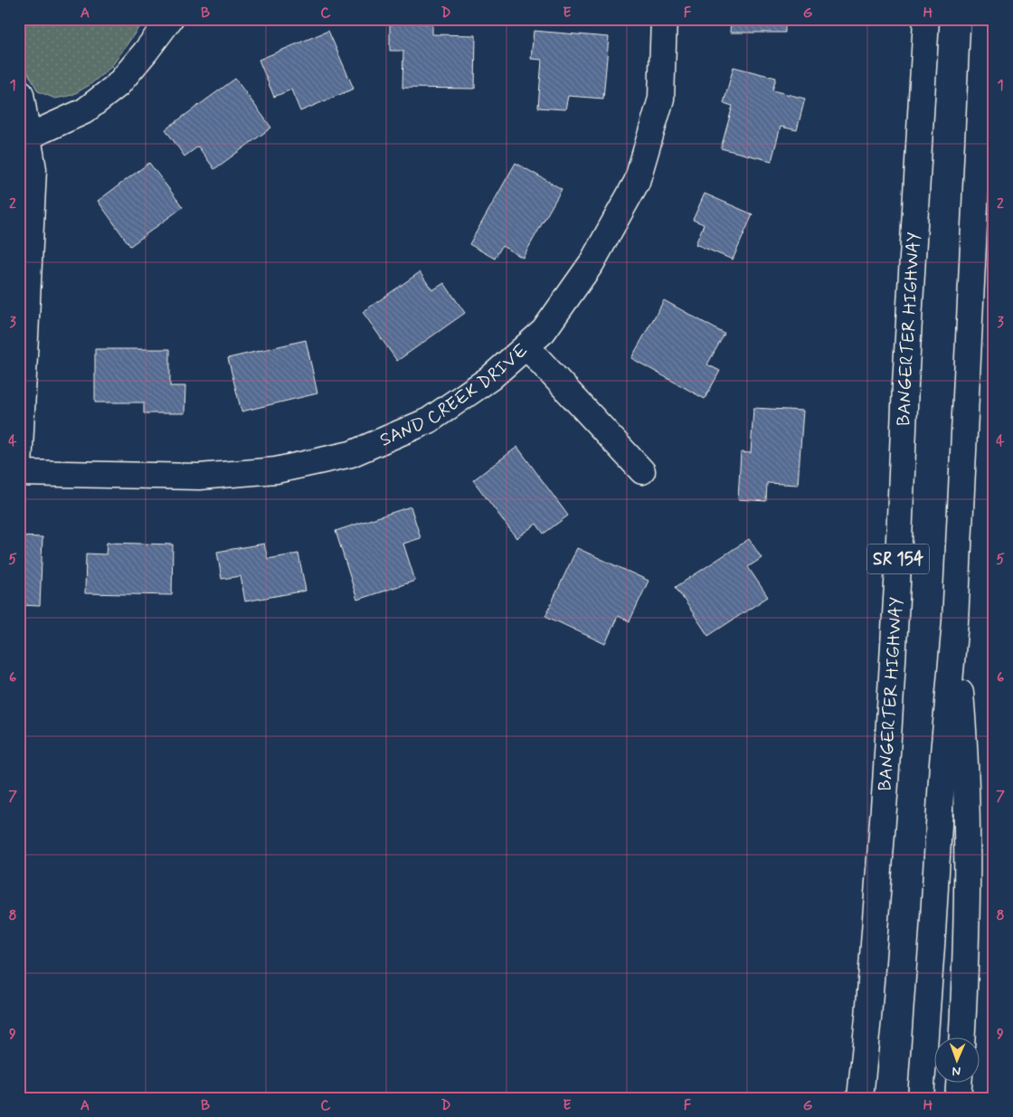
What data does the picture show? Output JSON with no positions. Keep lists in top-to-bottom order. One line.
{"streets":{"main road":["BANGERTER HIGHWAY","SAND CREEK DRIVE","SR 154"]},"north":"bottom","grid":{"columns":["A","B","C","D","E","F","G","H"],"rows":["1","2","3","4","5","6","7","8","9"]}}
